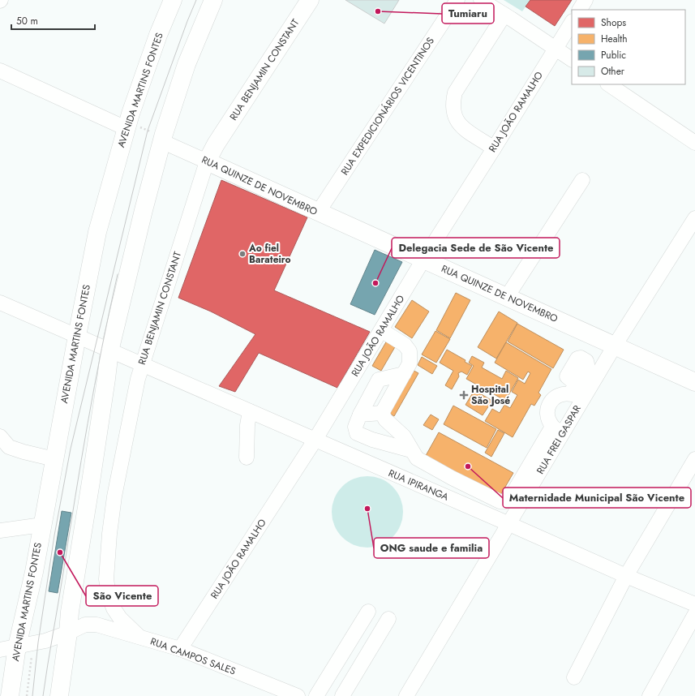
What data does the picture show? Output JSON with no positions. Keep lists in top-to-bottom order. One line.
{"streets":{"main road":["RUA BENJAMIN CONSTANT","AVENIDA MARTINS FONTES","RUA QUINZE DE NOVEMBRO"],"street":["RUA EXPEDICIONÁRIOS VICENTINOS","RUA JOÃO RAMALHO","RUA FREI GASPAR","RUA IPIRANGA","RUA CAMPOS SALES"]},"crossings":[["RUA BENJAMIN CONSTANT","RUA QUINZE DE NOVEMBRO"],["RUA BENJAMIN CONSTANT","RUA IPIRANGA"],["RUA BENJAMIN CONSTANT","RUA CAMPOS SALES"],["AVENIDA MARTINS FONTES","RUA IPIRANGA"],["AVENIDA MARTINS FONTES","RUA CAMPOS SALES"],["RUA EXPEDICIONÁRIOS VICENTINOS","RUA QUINZE DE NOVEMBRO"],["RUA JOÃO RAMALHO","RUA QUINZE DE NOVEMBRO"],["RUA JOÃO RAMALHO","RUA IPIRANGA"],["RUA JOÃO RAMALHO","RUA CAMPOS SALES"],["RUA QUINZE DE NOVEMBRO","RUA FREI GASPAR"],["RUA FREI GASPAR","RUA IPIRANGA"]],"places":{"other":["Tumiaru","Ao fiel Barateiro","Delegacia Sede de São Vicente","Maternidade Municipal São Vicente","ONG saude e familia","São Vicente"],"health":["Hospital São José"]},"legend":["Shops","Health","Public","Other"],"scale_bar":"50 m"}
